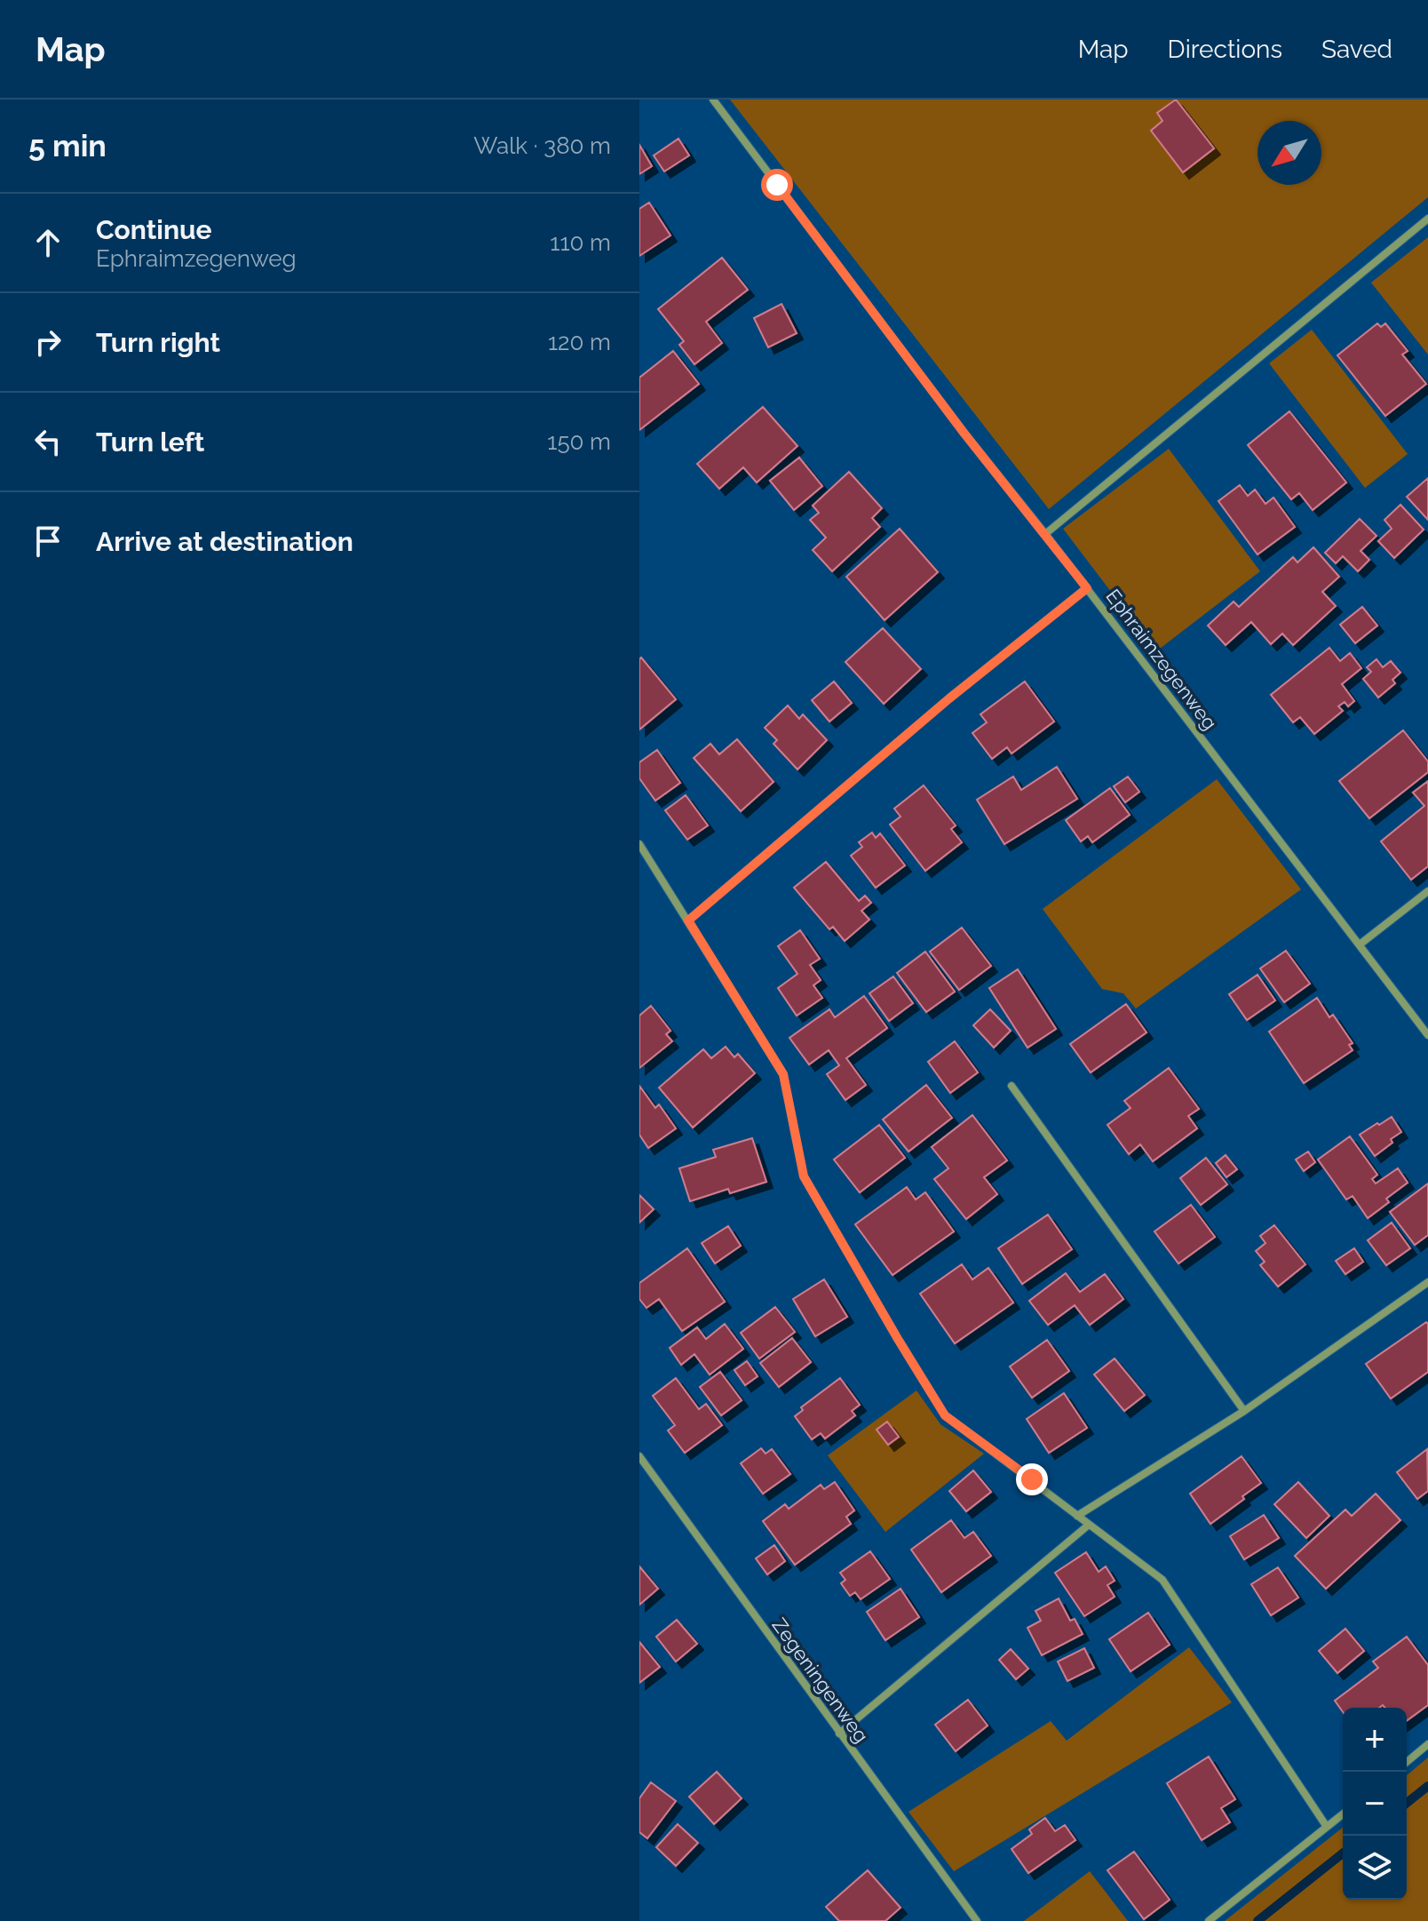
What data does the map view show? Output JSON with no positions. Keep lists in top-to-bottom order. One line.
{"streets":{"street":["Ephraimzegenweg","Zegeningenweg"]},"north":"bottom left","page":{"header":"Map","nav":["Map","Directions","Saved"],"heading":["5 min","Walk · 380 m"],"list":[["Continue","Ephraimzegenweg","110 m"],["Turn right","120 m"],["Turn left","150 m"],"Arrive at destination"],"map_buttons":["+","−"]}}
